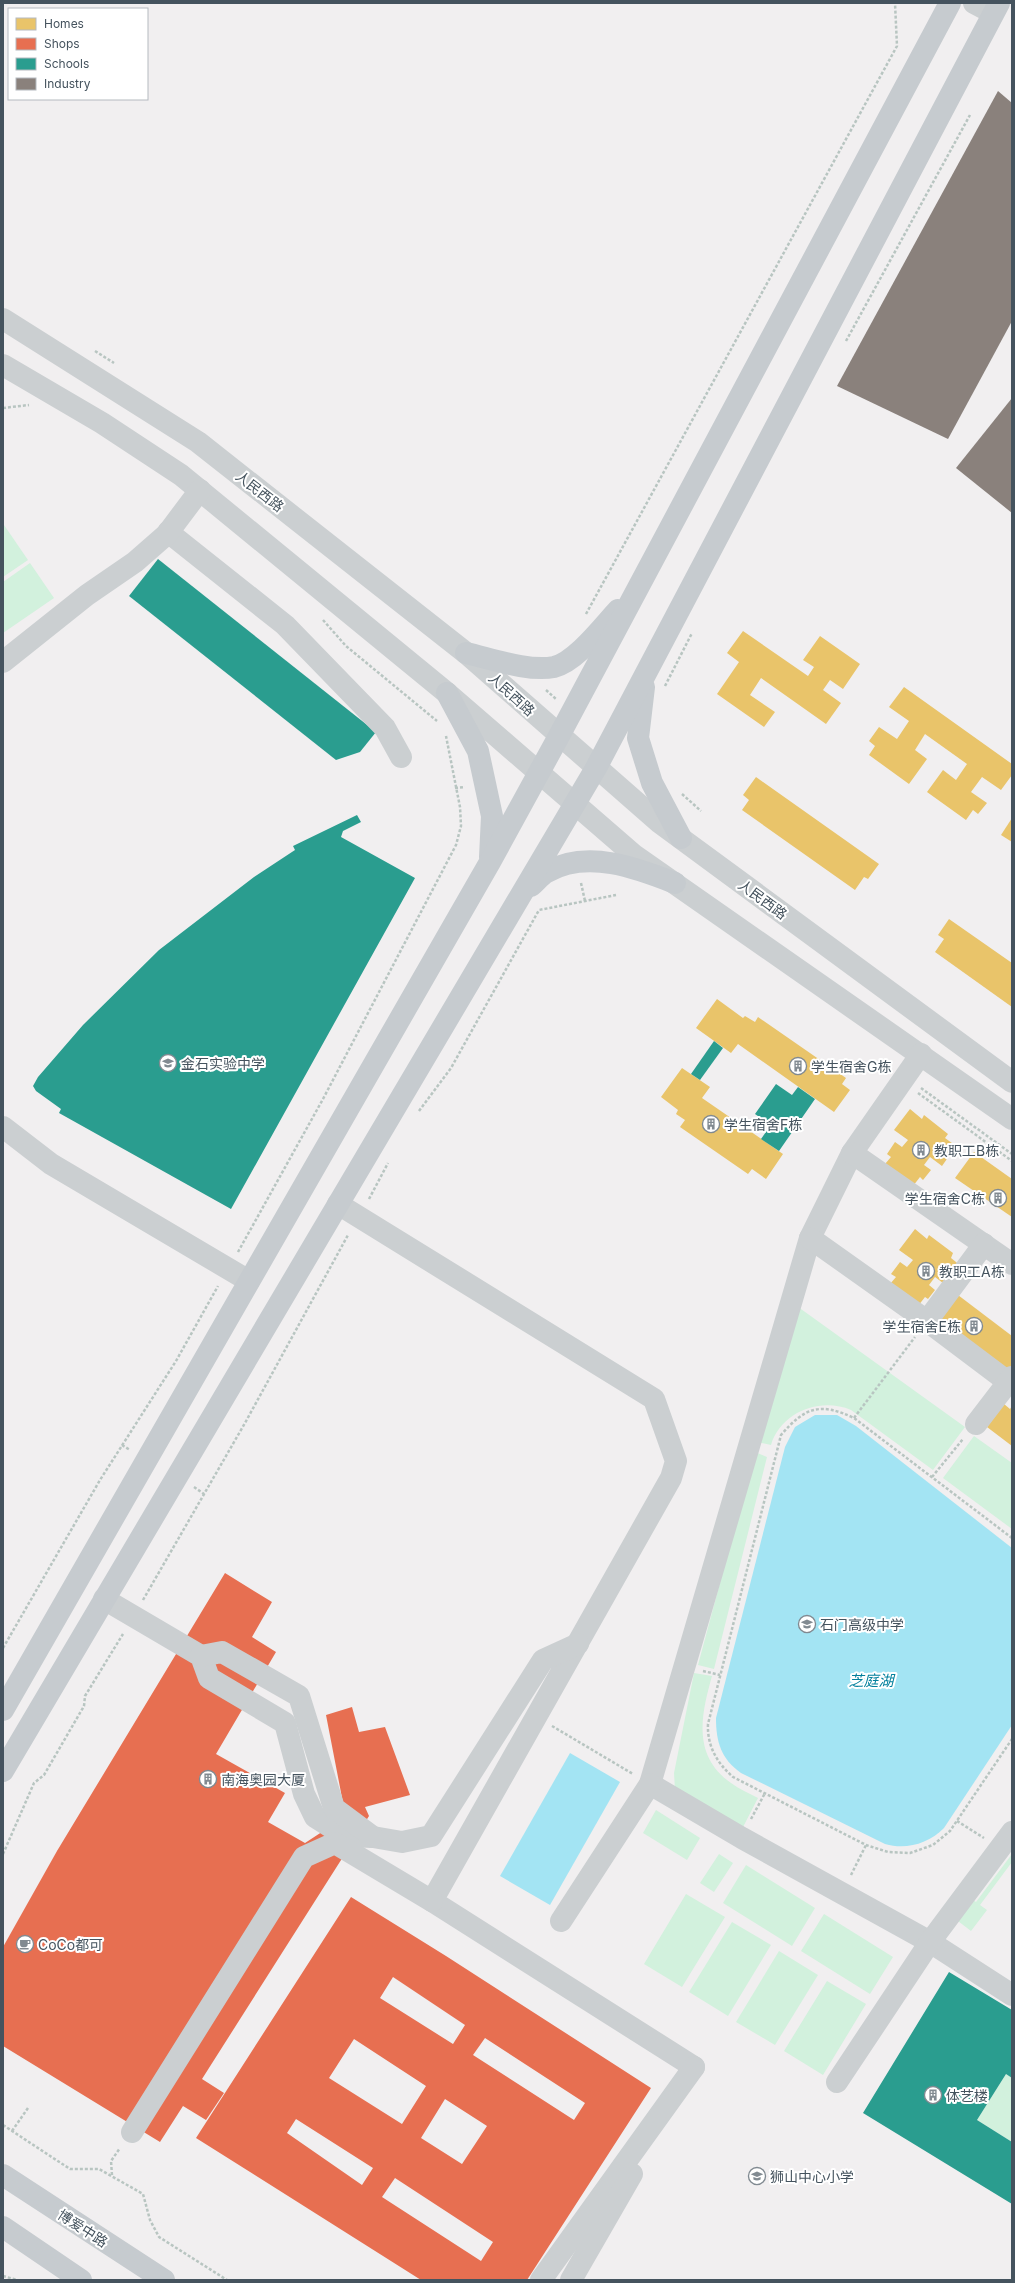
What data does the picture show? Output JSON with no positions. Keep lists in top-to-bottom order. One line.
{"streets":{"main road":["博爱中路"],"street":["人民西路"]},"water":["芝庭湖"],"places":{"school or university":["金石实验中学","石门高级中学","狮山中心小学"],"building":["学生宿舍G栋","学生宿舍F栋","教职工B栋","学生宿舍C栋","教职工A栋","学生宿舍E栋","南海奥园大厦","体艺楼"],"cafe":["CoCo都可"]},"legend":["Homes","Shops","Schools","Industry"]}
